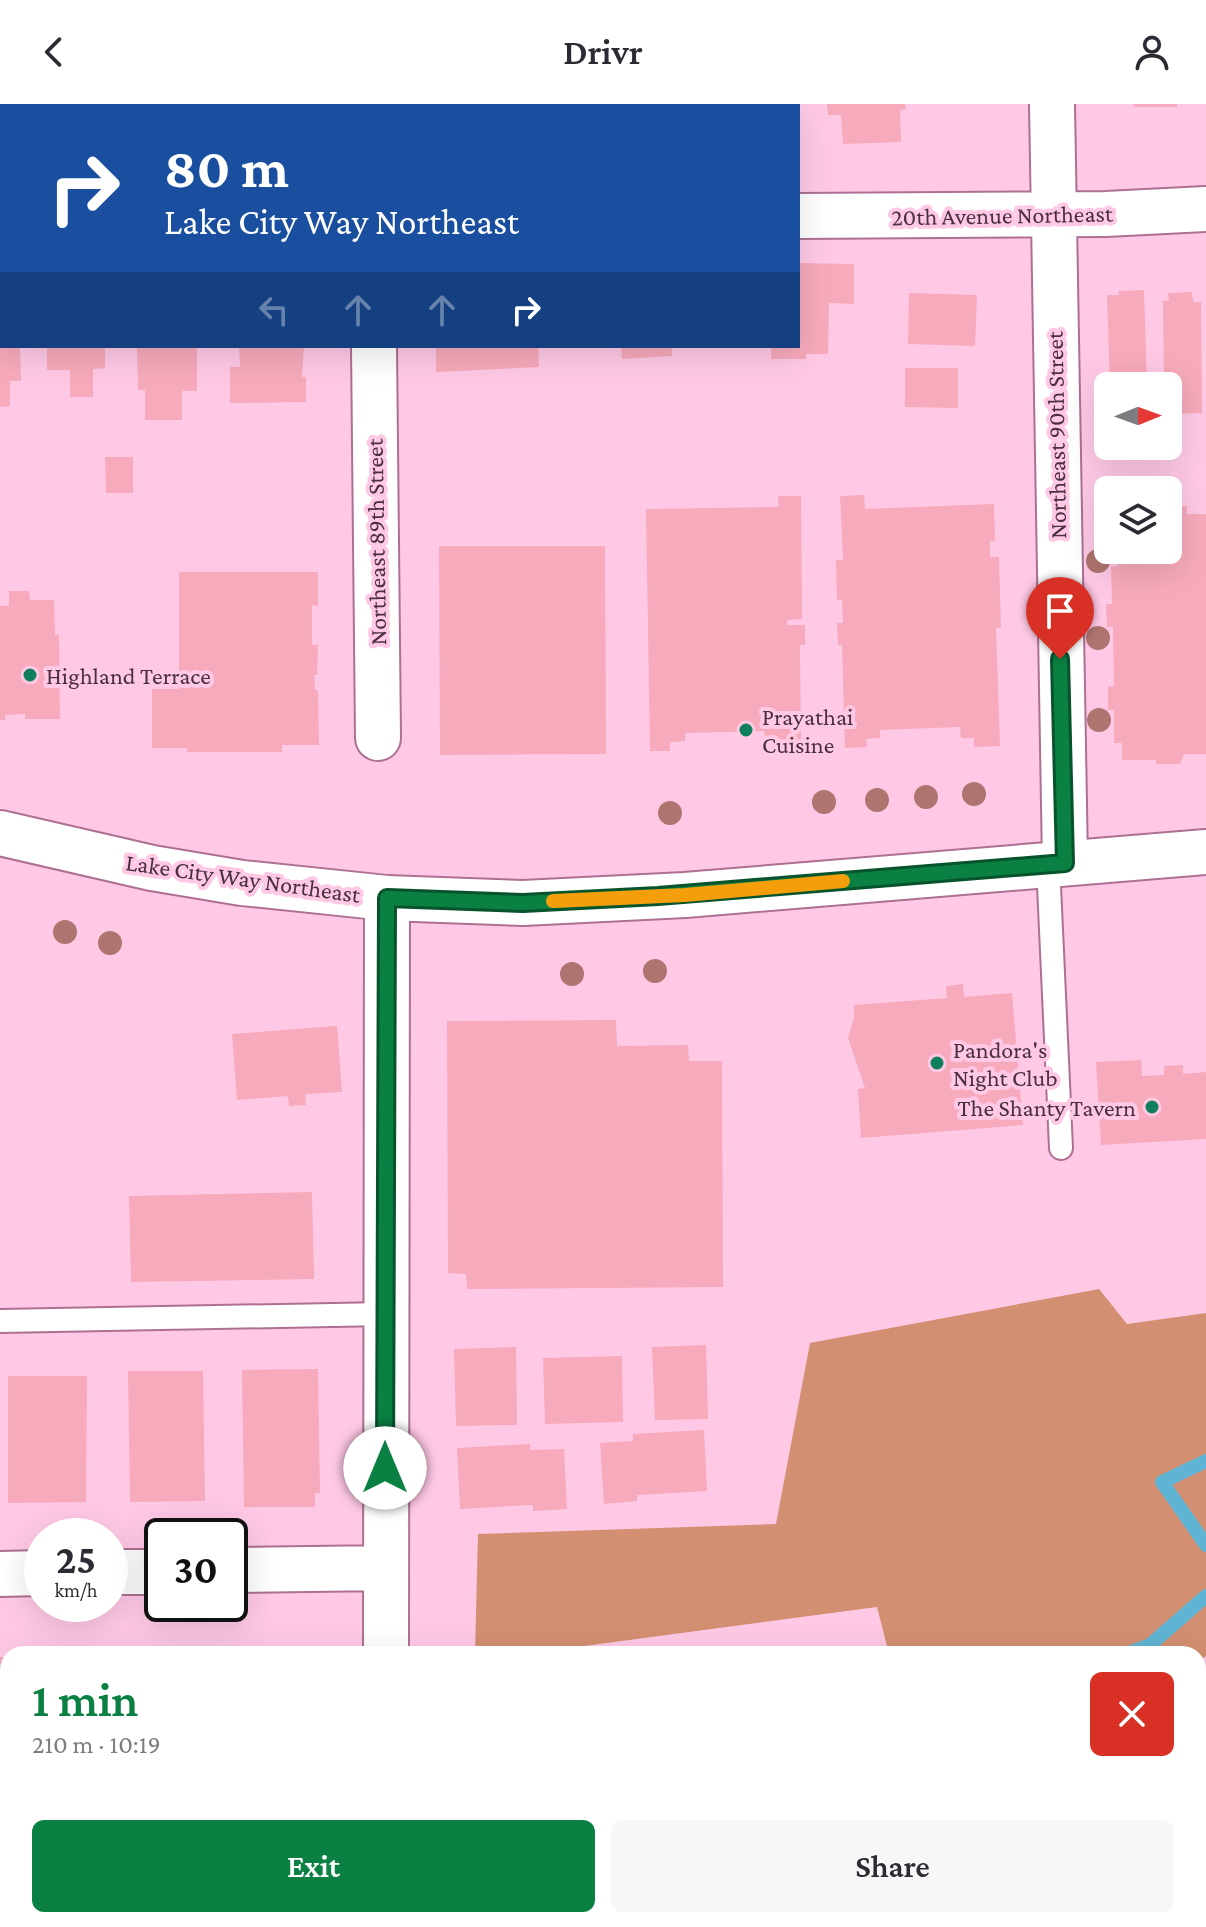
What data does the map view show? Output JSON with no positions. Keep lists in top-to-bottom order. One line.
{"streets":{"street":["20th Avenue Northeast","Northeast 90th Street","Northeast 89th Street","Lake City Way Northeast"]},"crossings":[["20th Avenue Northeast","Northeast 90th Street"],["Northeast 90th Street","Lake City Way Northeast"]],"places":["Highland Terrace","Prayathai Cuisine","Pandora's Night Club","The Shanty Tavern"],"north":"right","page":{"header":"Drivr","turn":["80 m","Lake City Way Northeast"],"speed":"25 km/h","limit":"30","heading":["1 min","210 m · 10:19"],"buttons":["Exit","Share"]}}
